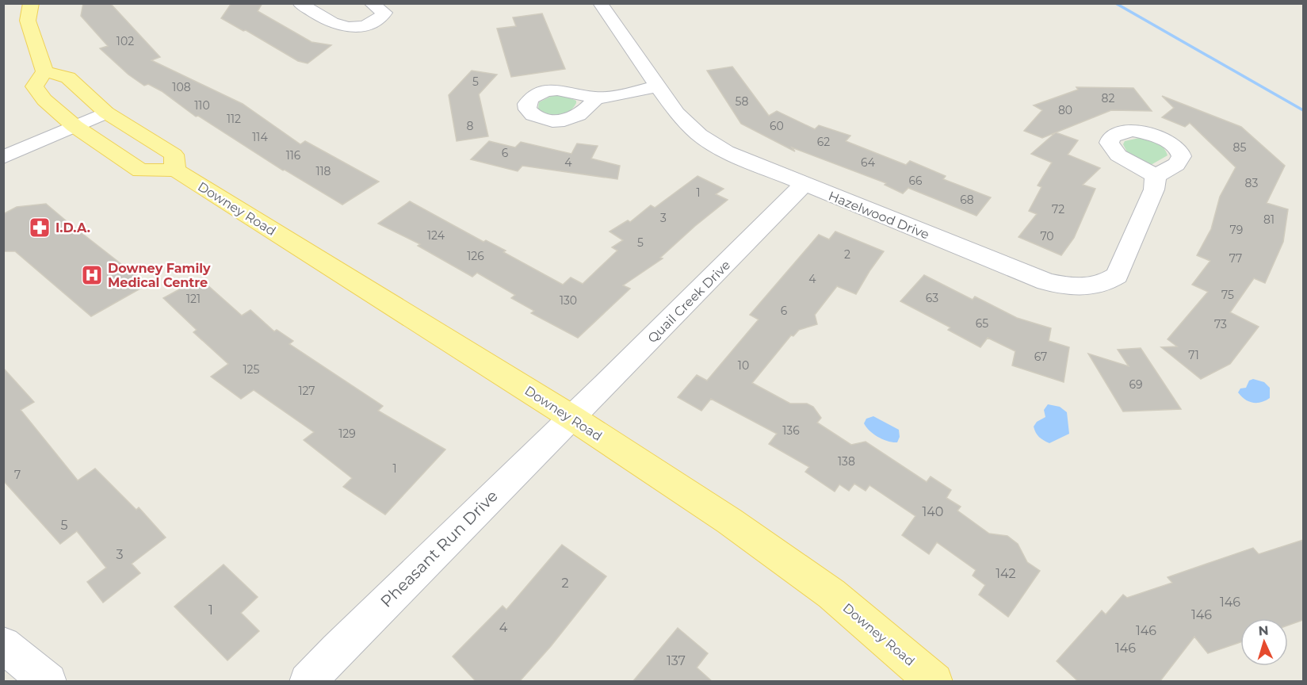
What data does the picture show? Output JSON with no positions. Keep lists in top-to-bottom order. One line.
{"streets":{"main road":["Downey Road"],"street":["Hazelwood Drive","Quail Creek Drive","Pheasant Run Drive"]},"crossings":[["Downey Road","Quail Creek Drive"],["Downey Road","Pheasant Run Drive"],["Hazelwood Drive","Quail Creek Drive"],["Quail Creek Drive","Pheasant Run Drive"]],"places":{"pharmacy":["I.D.A."],"hospital":["Downey Family Medical Centre"]},"house_numbers":["102","5","108","82","58","110","80","112","8","60","114","62","85","6","116","4","64","118","66","83","1","68","72","3","81","79","124","70","5","2","126","77","4","75","63","121","130","6","65","73","71","67","10","125","69","127","136","129","138","1","7","140","5","3","142","2","146","1","146","4","146","146","137"],"north":"top"}
